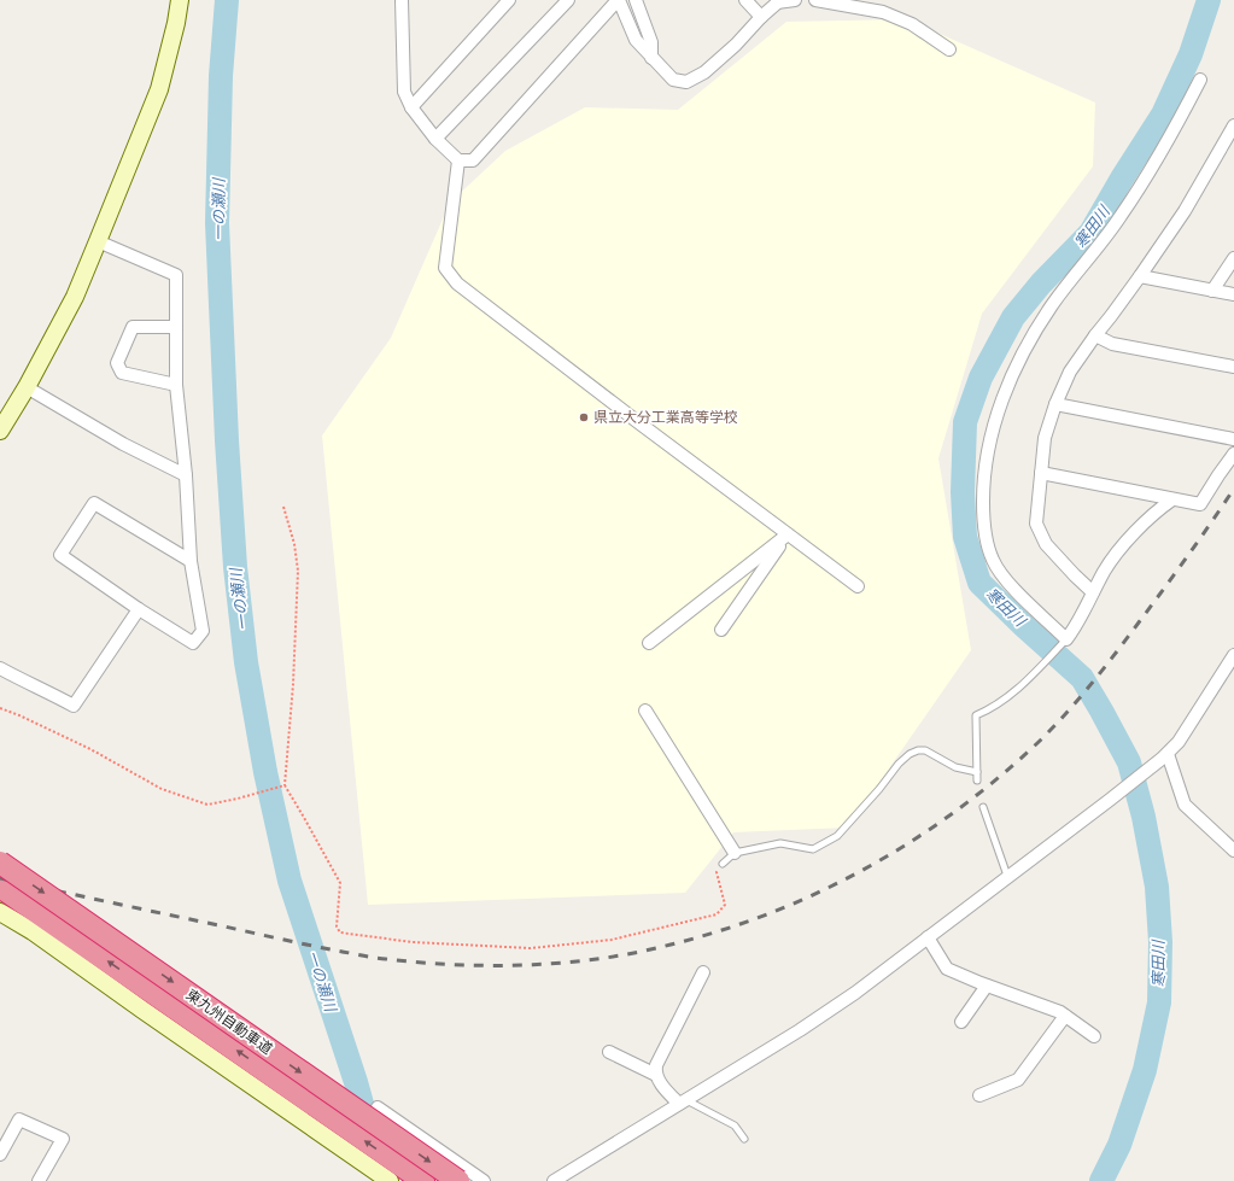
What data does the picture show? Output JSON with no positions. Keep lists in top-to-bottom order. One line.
{"streets":{"highway":["東九州自動車道"]},"water":["一の瀬川","寒田川"],"places":["県立大分工業高等学校"]}
